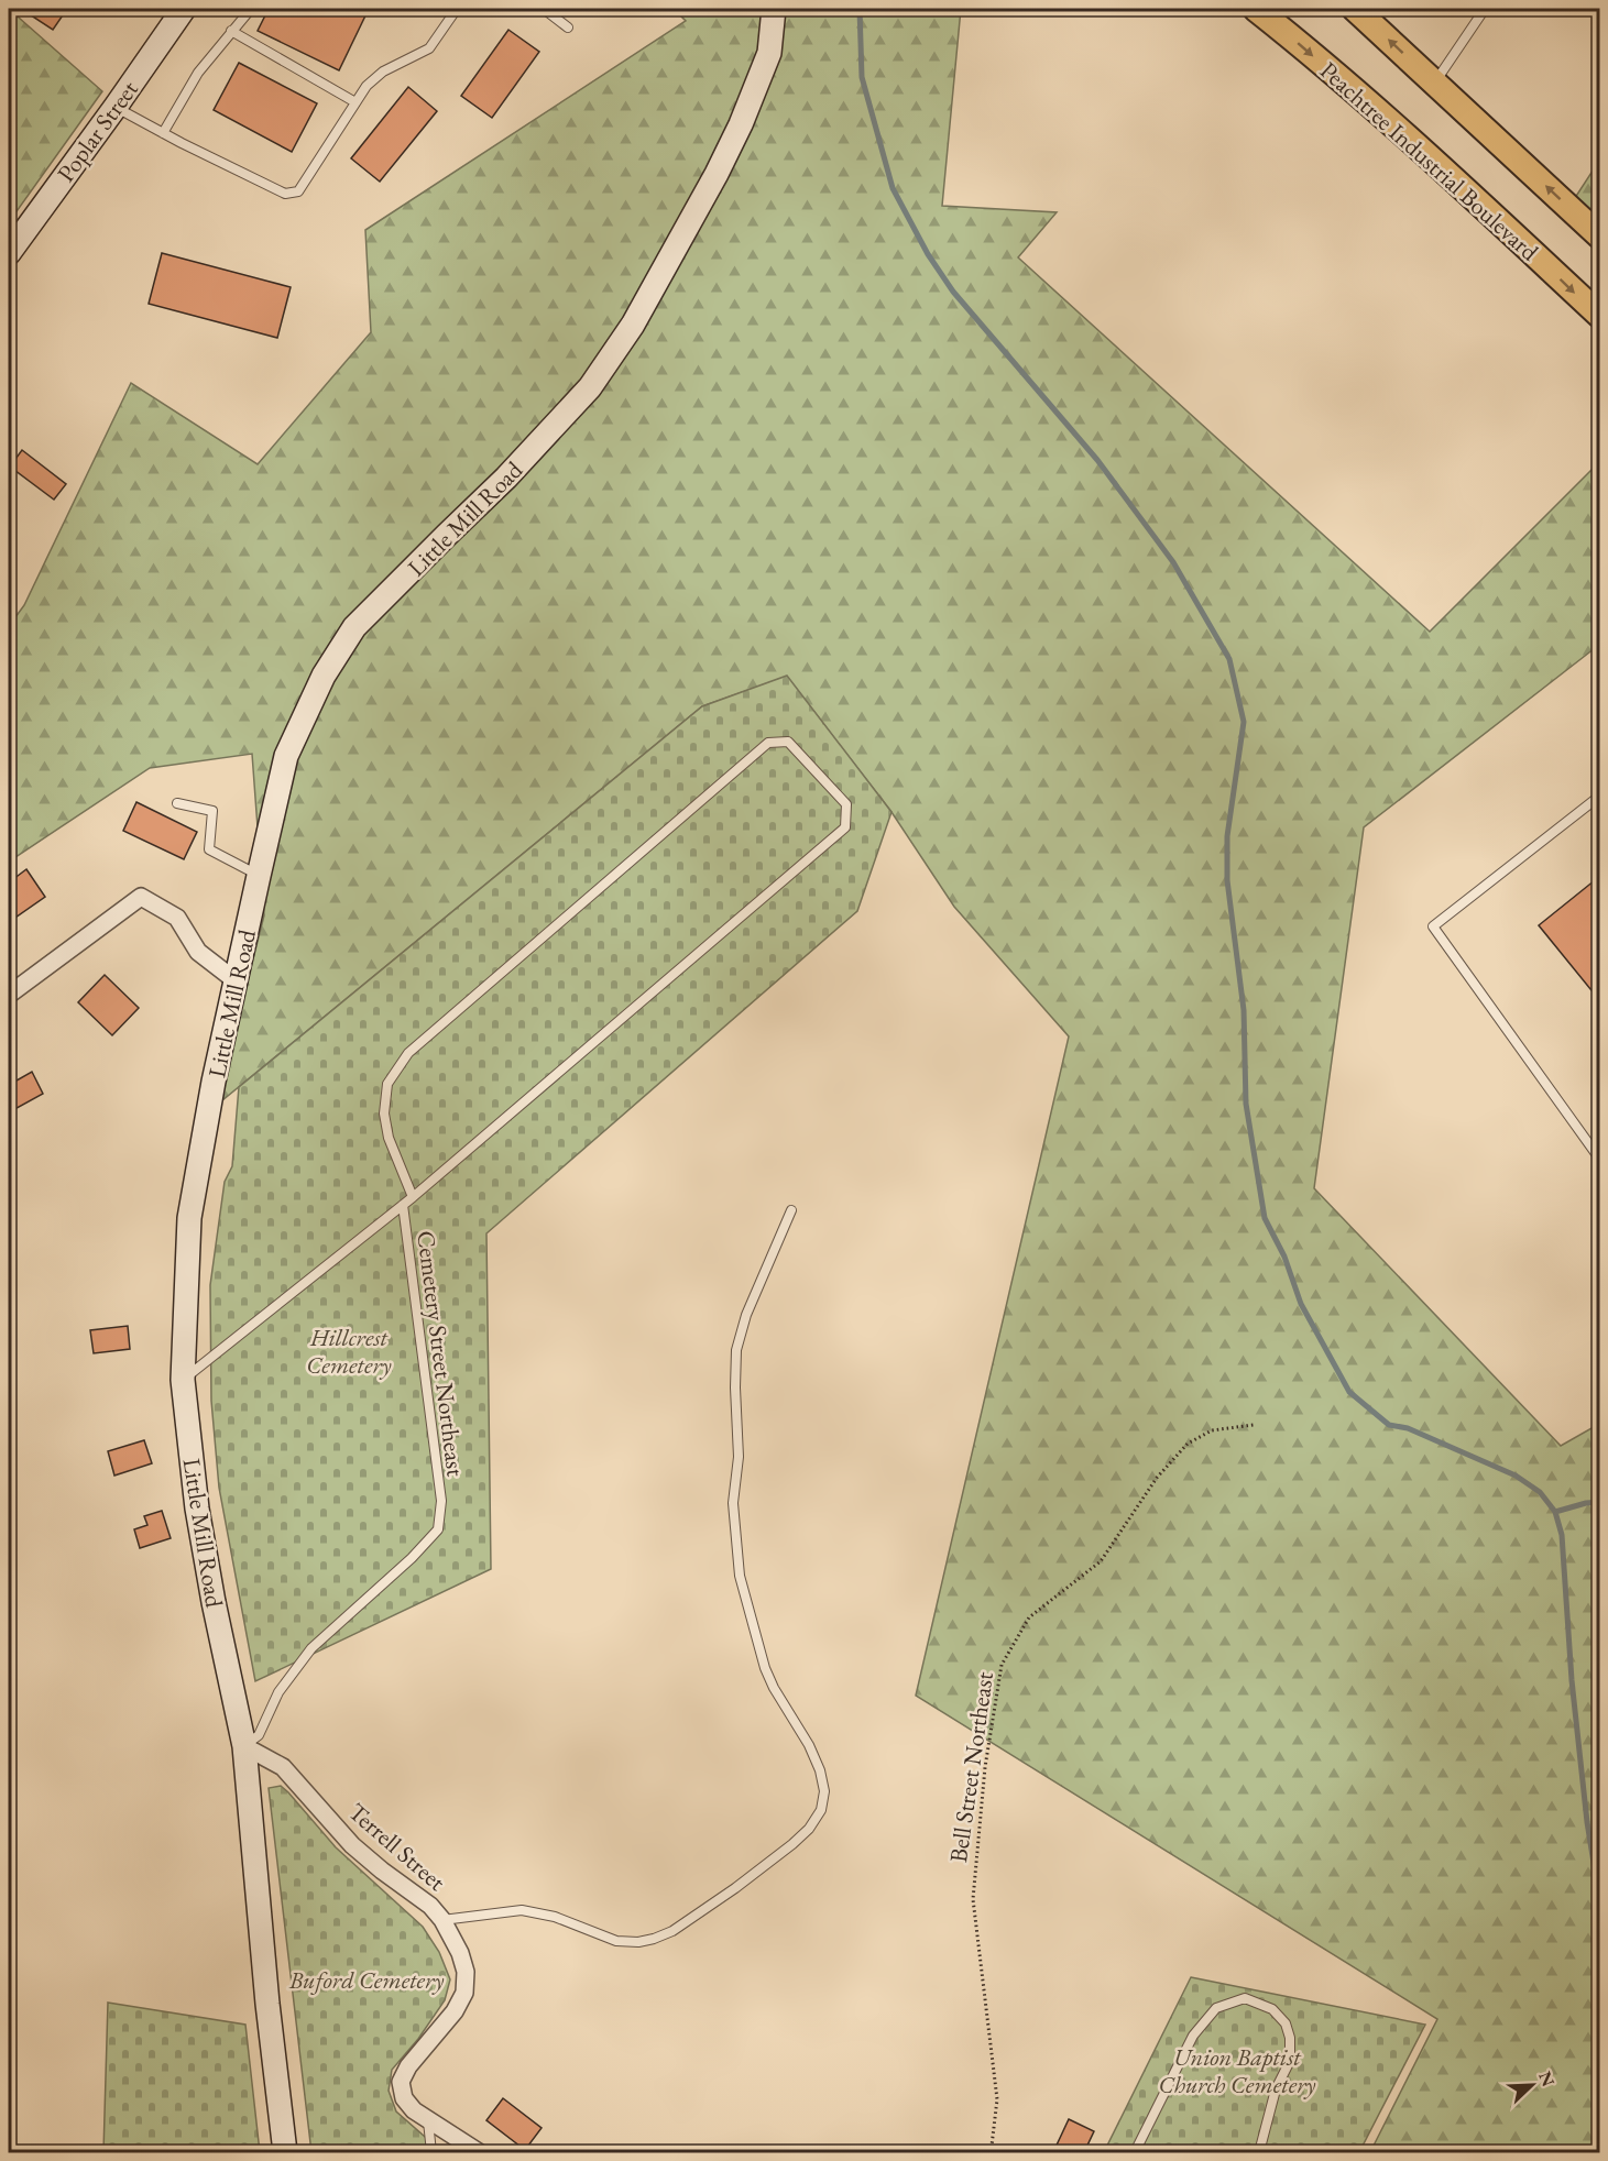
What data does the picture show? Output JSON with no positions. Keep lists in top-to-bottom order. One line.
{"streets":{"main road":["Peachtree Industrial Boulevard"],"street":["Poplar Street","Little Mill Road","Terrell Street"],"lane":["Cemetery Street Northeast"],"path":["Bell Street Northeast"]},"crossings":[["Little Mill Road","Cemetery Street Northeast"],["Little Mill Road","Terrell Street"],["Cemetery Street Northeast","Terrell Street"]],"parks":["Hillcrest Cemetery","Buford Cemetery","Union Baptist Church Cemetery"],"north":"top right"}
